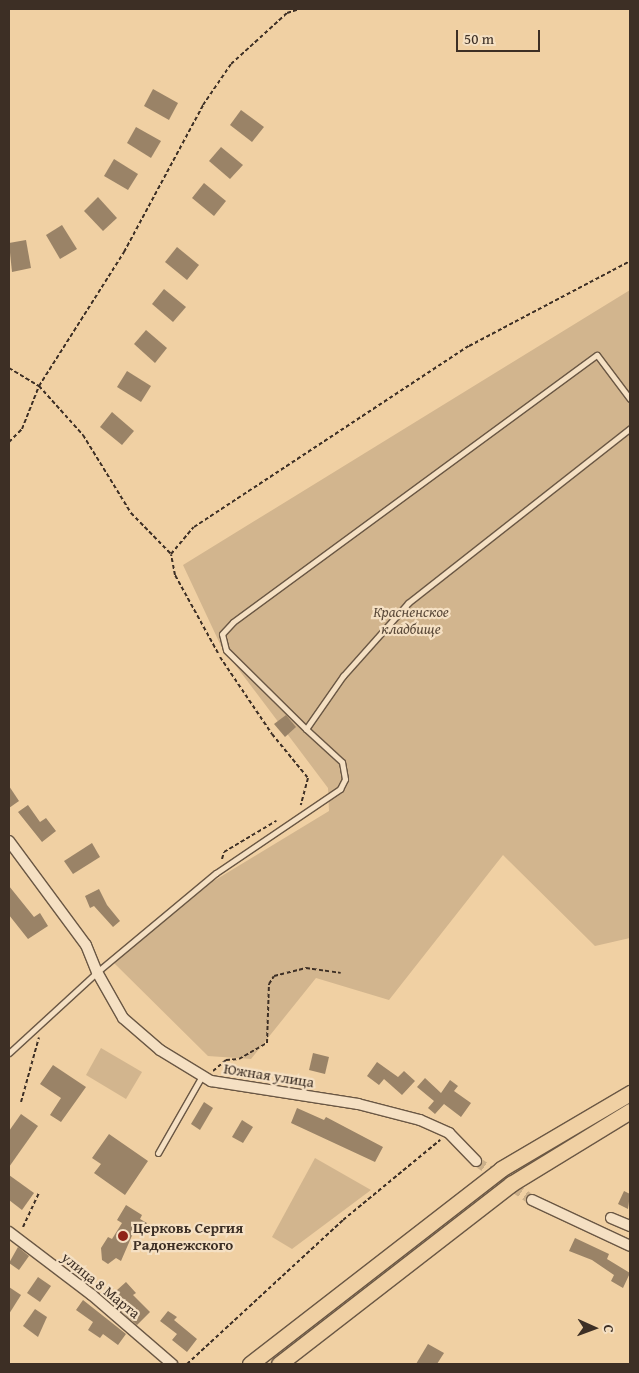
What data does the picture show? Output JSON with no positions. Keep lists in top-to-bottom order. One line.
{"streets":{"street":["Южная улица","улица 8 Марта"]},"parks":["Красненское кладбище"],"places":["Церковь Сергия Радонежского"],"scale_bar":"50 m","north":"right"}
